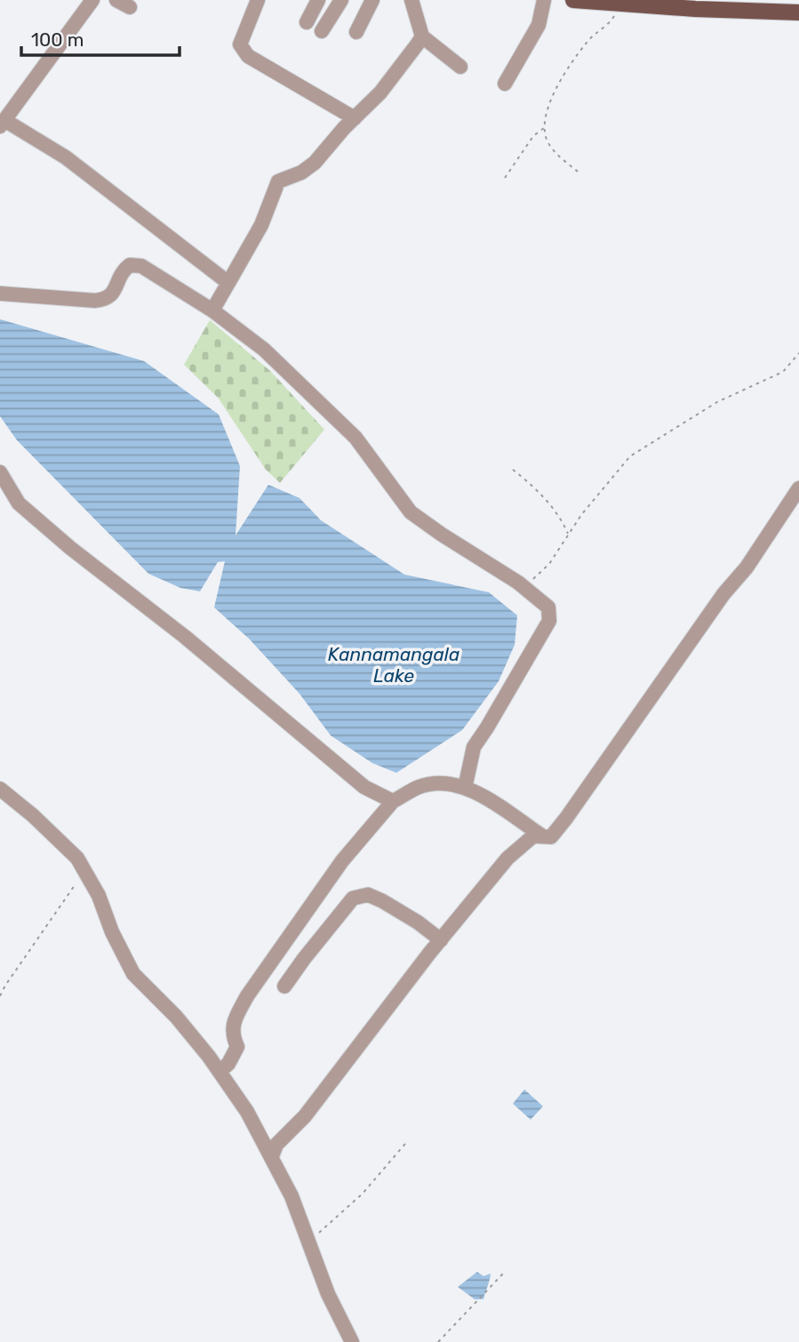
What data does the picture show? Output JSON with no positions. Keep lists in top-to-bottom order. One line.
{"water":["Kannamangala Lake"],"scale_bar":"100 m"}
